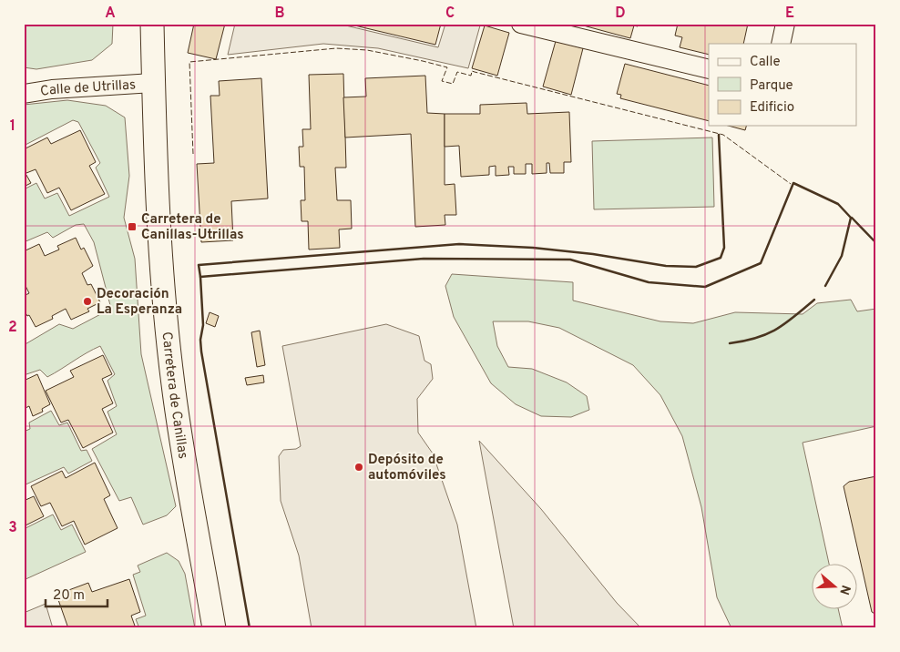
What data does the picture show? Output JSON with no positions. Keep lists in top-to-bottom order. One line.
{"streets":{"street":["Calle de Utrillas","Carretera de Canillas"]},"crossings":[["Calle de Utrillas","Carretera de Canillas"]],"places":{"transit":["Carretera de Canillas-Utrillas"],"other":["Decoración La Esperanza","Depósito de automóviles"]},"legend":["Calle","Parque","Edificio"],"scale_bar":"20 m","north":"right","grid":{"columns":["A","B","C","D","E"],"rows":["1","2","3"]}}
